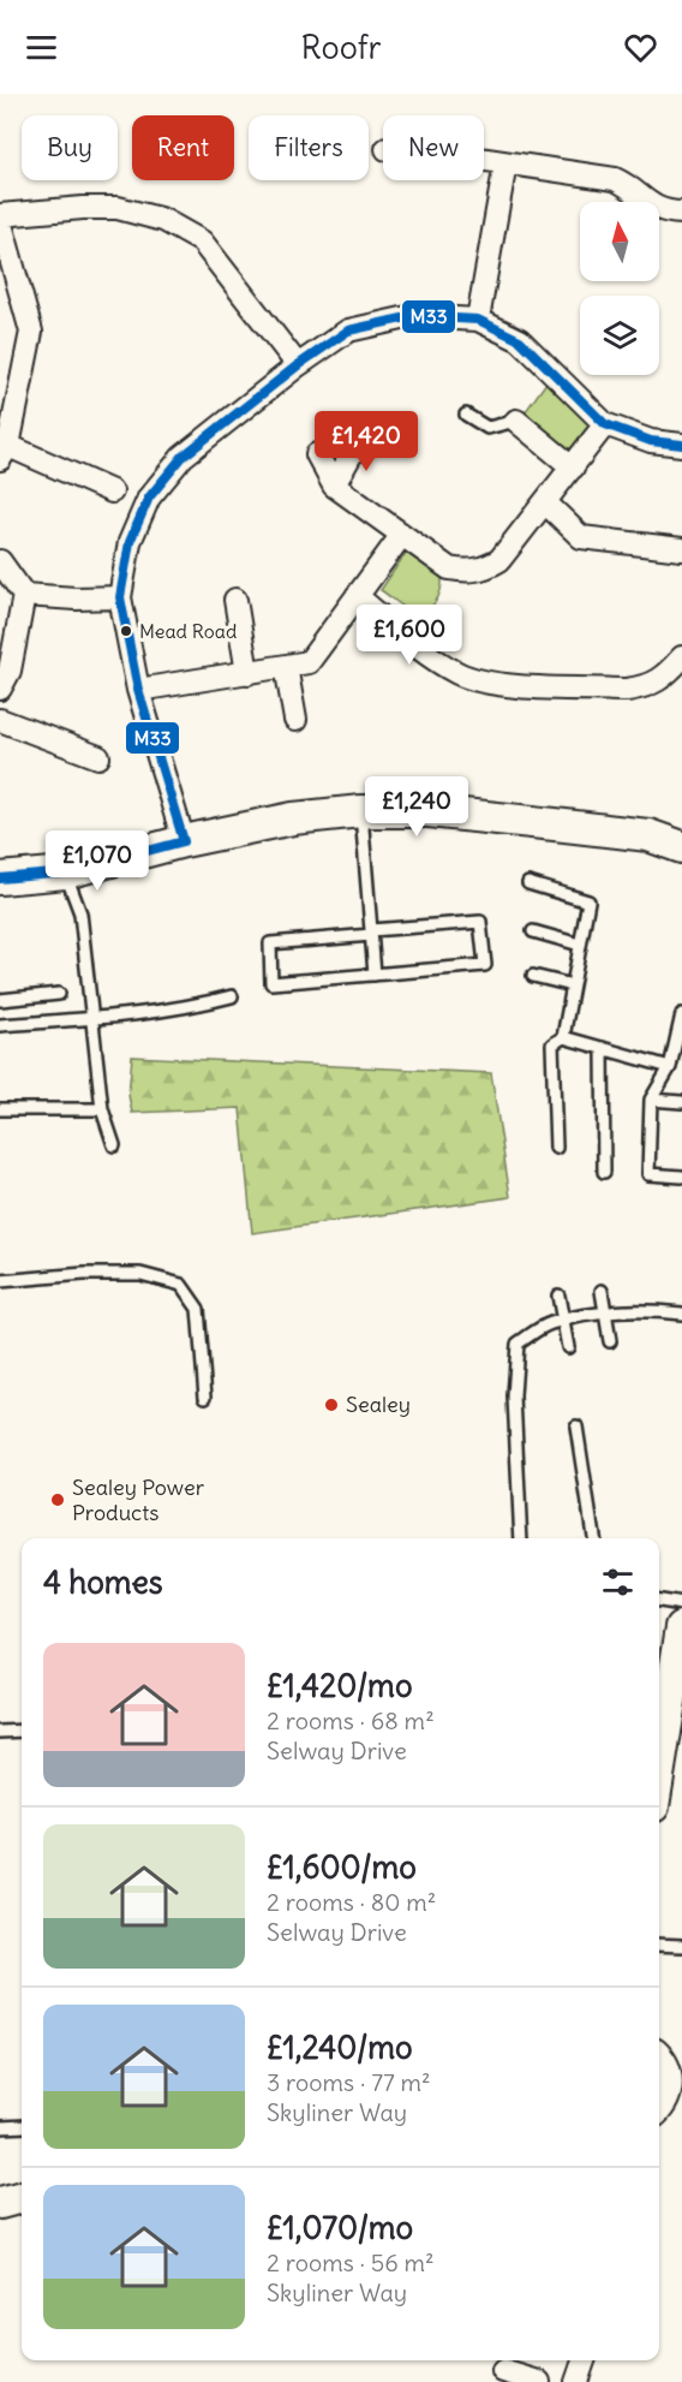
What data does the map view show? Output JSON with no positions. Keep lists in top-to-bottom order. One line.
{"places":["Mead Road","Sealey","Sealey Power Products"],"lines":["transit line M33"],"north":"top","page":{"header":"Roofr","chip":["Buy","Rent","Filters","New"],"price":["£1,420","£1,600","£1,240","£1,070"],"heading":"4 homes","list":[{"name":"£1,420/mo","note":"2 rooms · 68 m² · Selway Drive"},{"name":"£1,600/mo","note":"2 rooms · 80 m² · Selway Drive"},{"name":"£1,240/mo","note":"3 rooms · 77 m² · Skyliner Way"},{"name":"£1,070/mo","note":"2 rooms · 56 m² · Skyliner Way"}]}}
